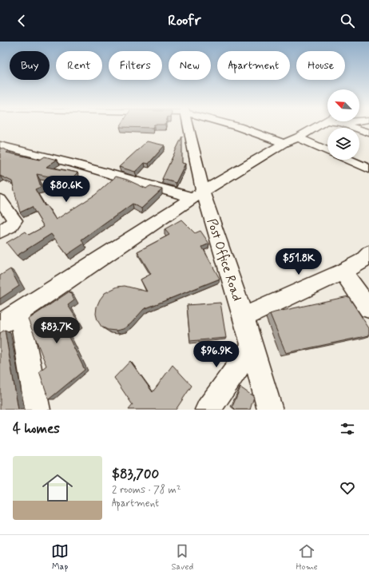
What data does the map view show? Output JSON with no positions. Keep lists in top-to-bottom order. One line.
{"streets":{"street":["Post Office Road"]},"north":"top left","page":{"header":"Roofr","chip":["Buy","Rent","Filters","New","Apartment","House"],"price":["$80.6K","$51.8K","$83.7K","$96.9K"],"heading":"4 homes","list":[{"name":"$83,700","note":"2 rooms · 78 m² · Apartment"}],"tabs":["Map","Saved","Home"]}}
